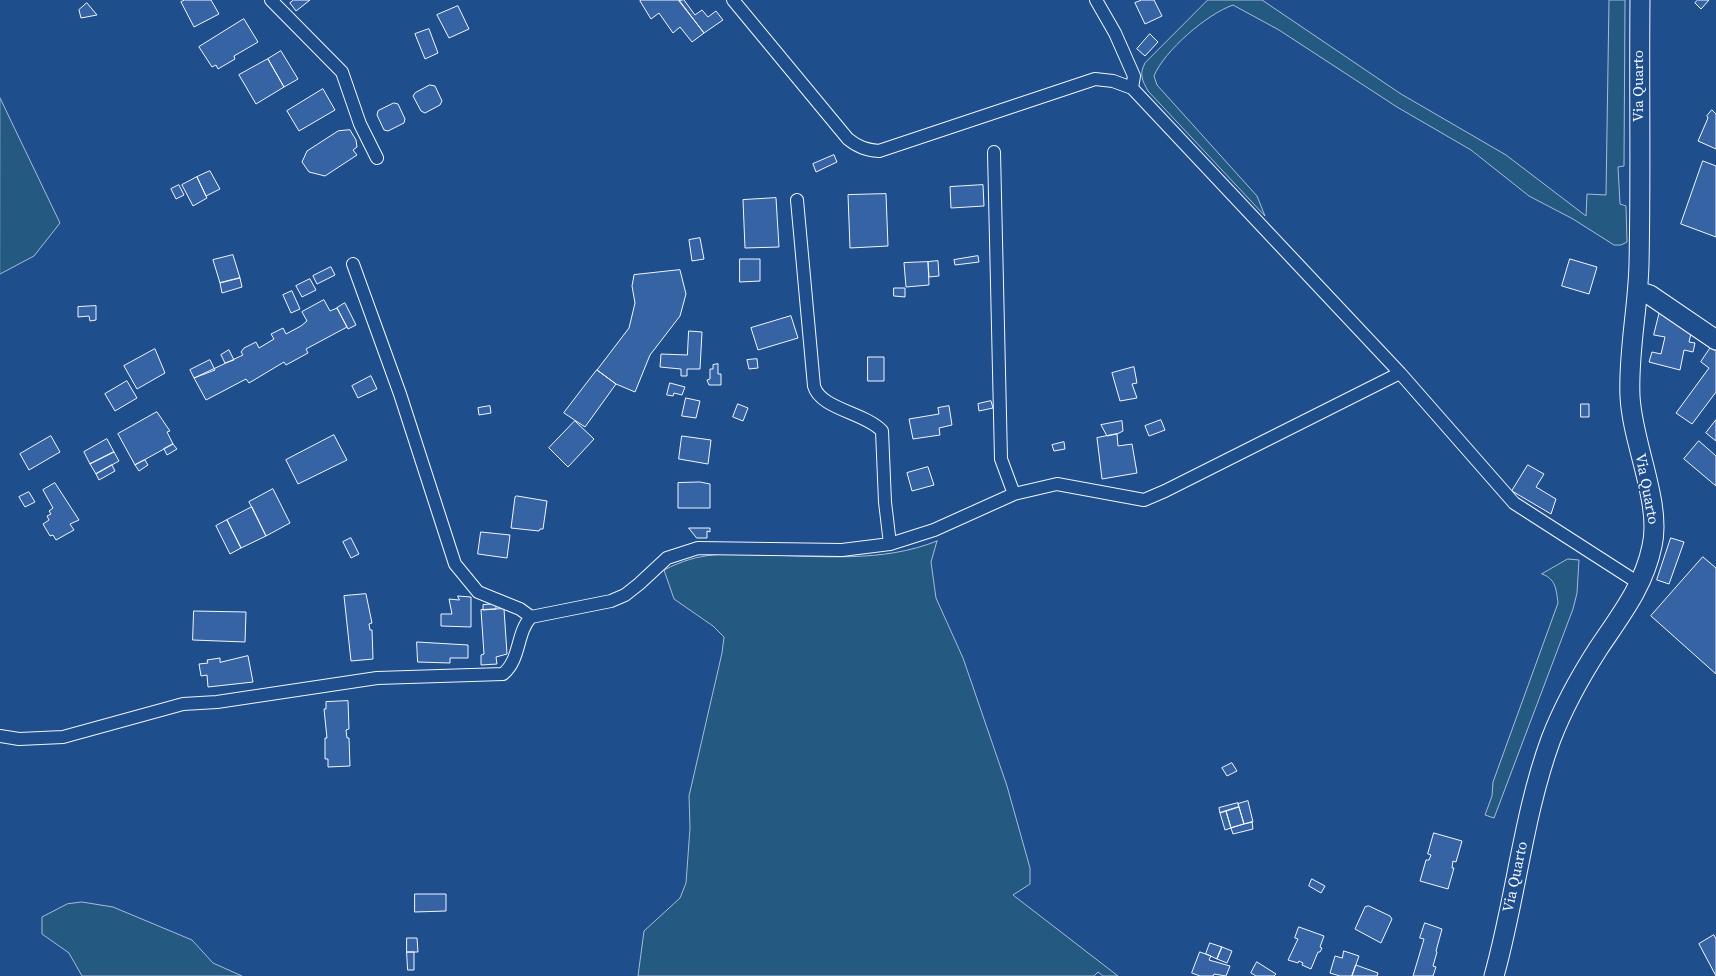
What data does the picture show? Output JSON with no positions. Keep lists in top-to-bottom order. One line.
{"streets":{"street":["Via Quarto"]}}
